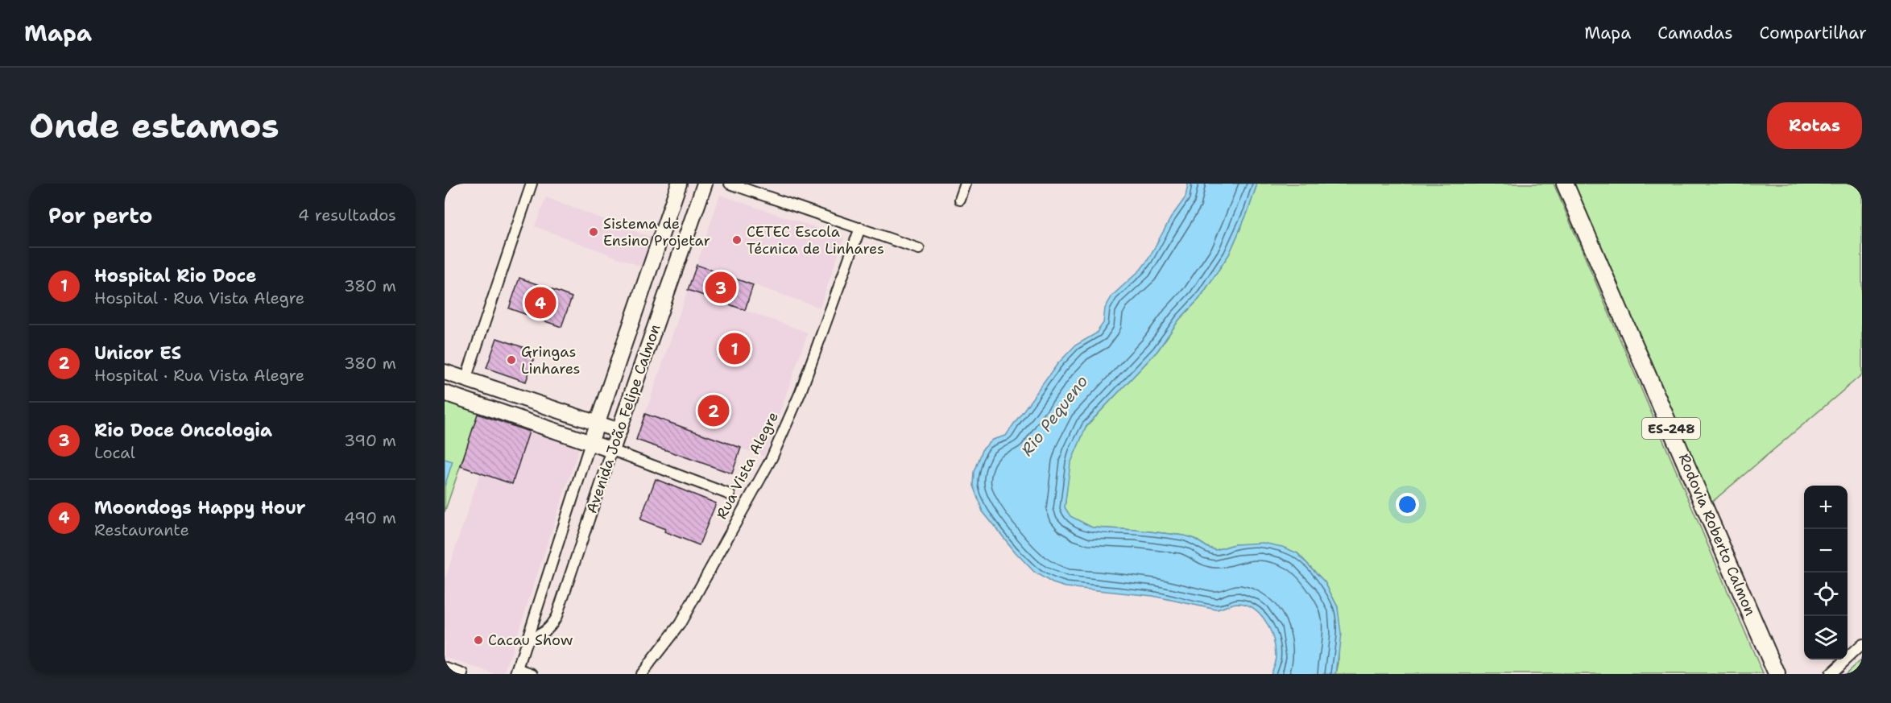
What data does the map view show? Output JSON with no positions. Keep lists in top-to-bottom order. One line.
{"streets":{"main road":["Avenida João Felipe Calmon","ES-248","Rodovia Roberto Calmon"],"street":["Rua Vista Alegre"]},"water":["Rio Pequeno"],"places":["Sistema de Ensino Projetar","CETEC Escola Técnica de Linhares","Gringas Linhares","Cacau Show"],"page":{"header":"Mapa","nav":["Mapa","Camadas","Compartilhar"],"buttons":"Rotas","title":"Onde estamos","heading":["Por perto","4 resultados"],"list":[{"mark":"1","name":"Hospital Rio Doce","note":"Hospital · Rua Vista Alegre","value":"380 m"},{"mark":"2","name":"Unicor ES","note":"Hospital · Rua Vista Alegre","value":"380 m"},{"mark":"3","name":"Rio Doce Oncologia","note":"Local","value":"390 m"},{"mark":"4","name":"Moondogs Happy Hour","note":"Restaurante","value":"490 m"}],"pins":["3","4","1","2"],"map_buttons":["+","−"]}}
